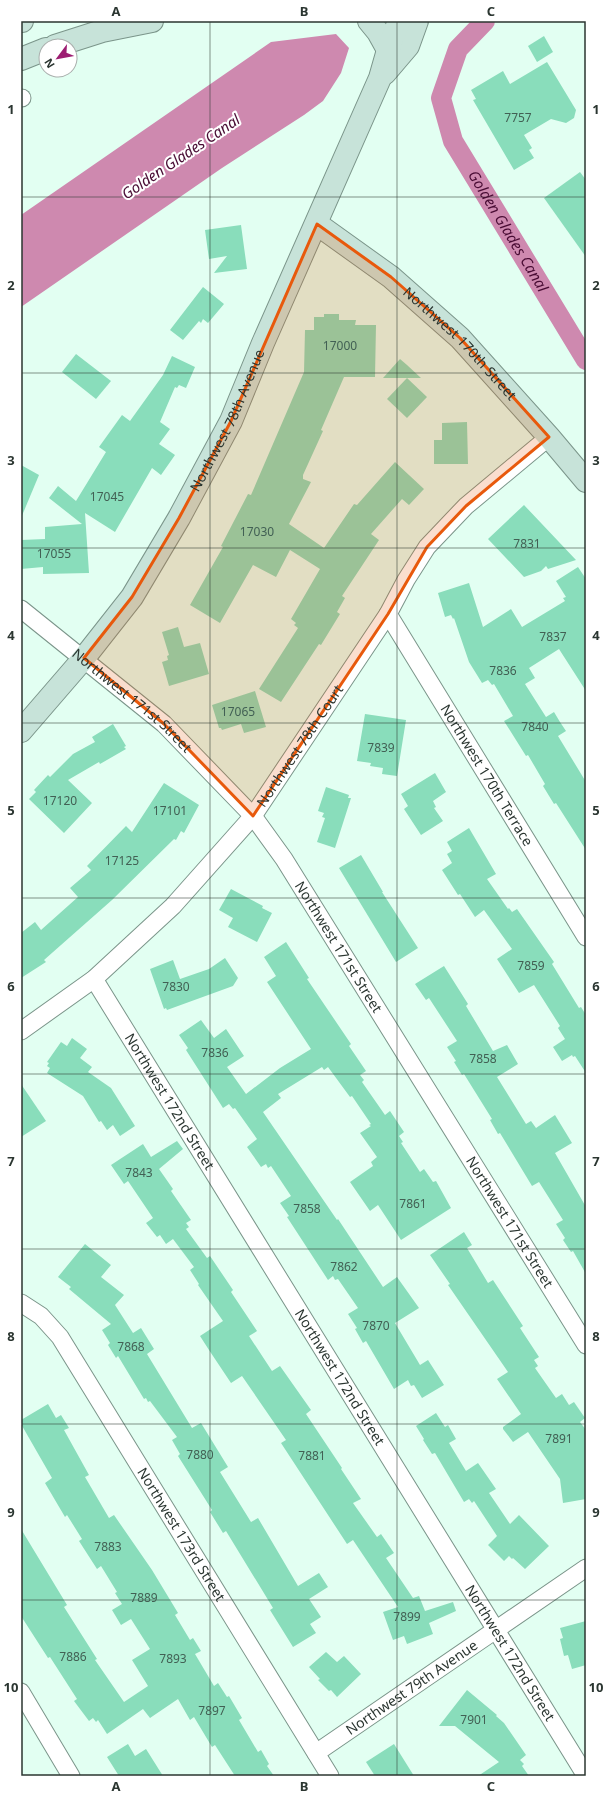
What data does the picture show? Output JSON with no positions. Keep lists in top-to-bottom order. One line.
{"streets":{"street":["Northwest 170th Street","Northwest 78th Avenue","Northwest 171st Street","Northwest 78th Court","Northwest 170th Terrace","Northwest 172nd Street","Northwest 173rd Street","Northwest 79th Avenue"]},"crossings":[["Northwest 170th Street","Northwest 78th Avenue"],["Northwest 170th Street","Northwest 78th Court"],["Northwest 78th Avenue","Northwest 171st Street"],["Northwest 171st Street","Northwest 78th Court"],["Northwest 78th Court","Northwest 170th Terrace"],["Northwest 78th Court","Northwest 172nd Street"],["Northwest 172nd Street","Northwest 79th Avenue"],["Northwest 173rd Street","Northwest 79th Avenue"]],"water":["Golden Glades Canal"],"house_numbers":["7757","17000","17045","17030","7831","17055","7837","7836","17065","7840","7839","17120","17101","17125","7859","7830","7836","7858","7843","7861","7858","7862","7870","7868","7891","7880","7881","7883","7889","7899","7886","7893","7897","7901"],"north":"bottom left","grid":{"columns":["A","B","C"],"rows":["1","2","3","4","5","6","7","8","9","10"]}}
